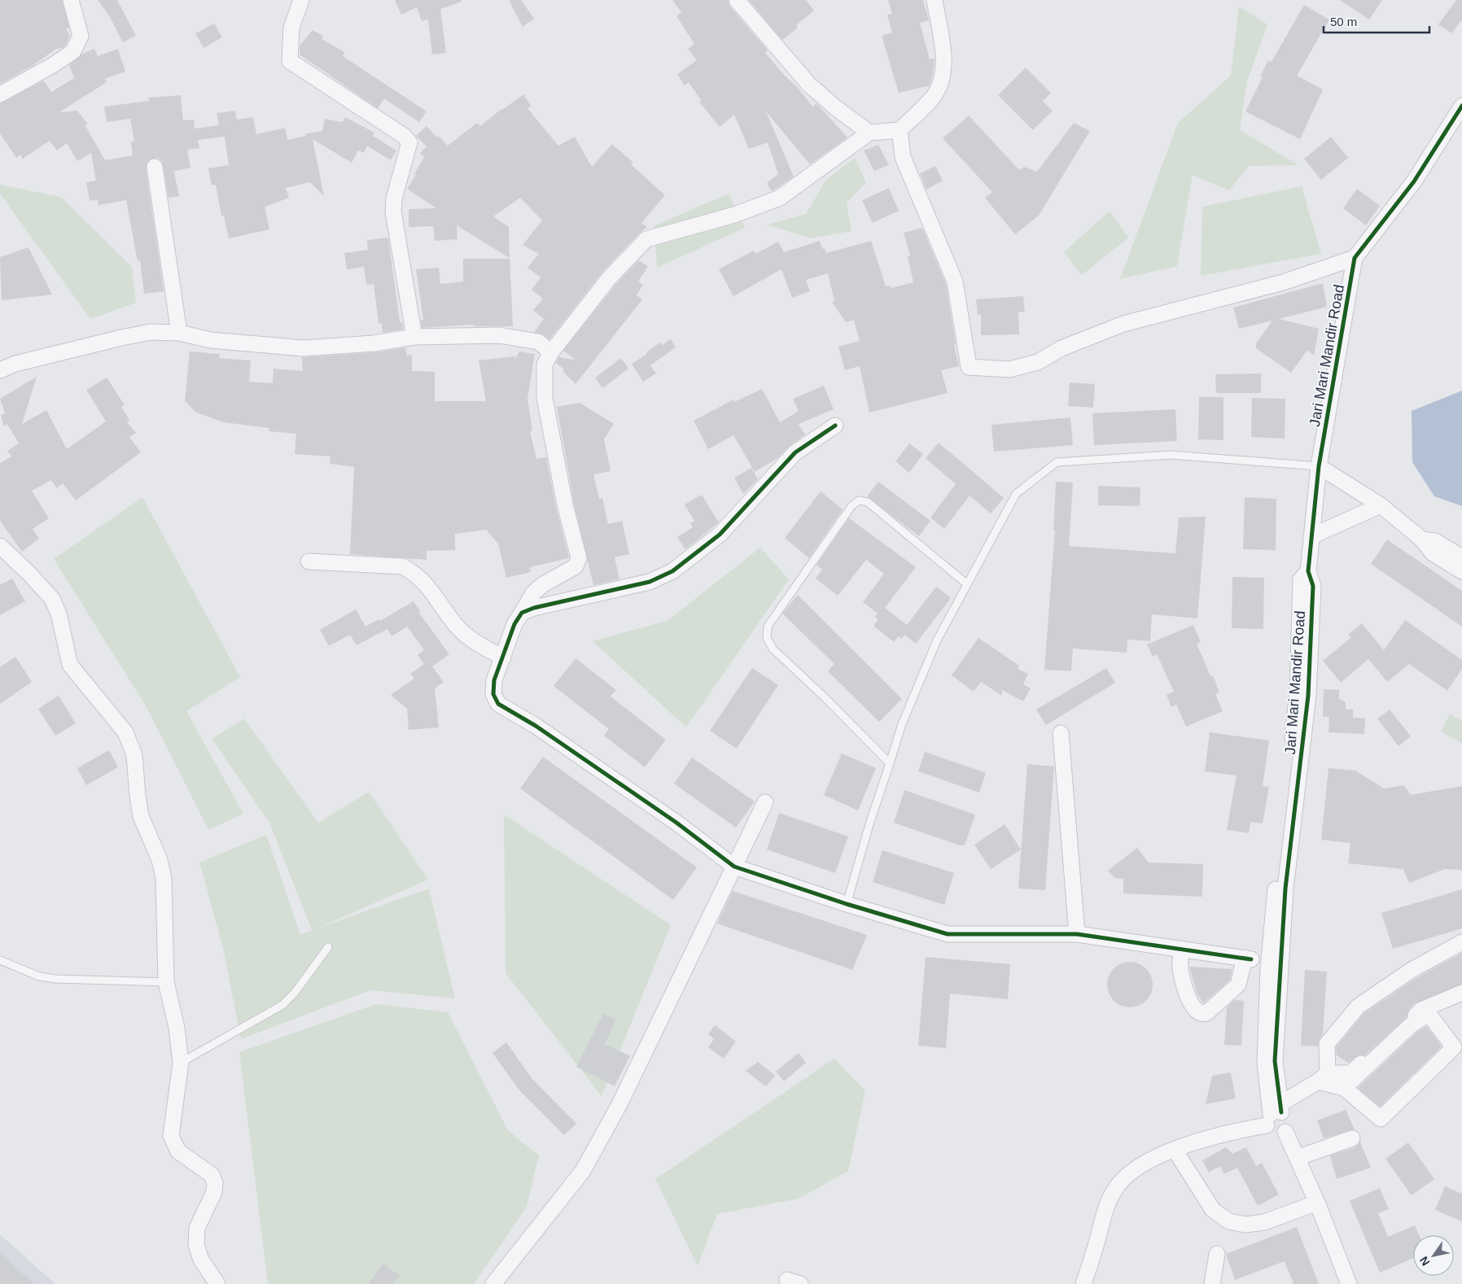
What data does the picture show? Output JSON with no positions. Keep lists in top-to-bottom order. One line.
{"streets":{"street":["Jari Mari Mandir Road"]},"scale_bar":"50 m","north":"bottom left"}
